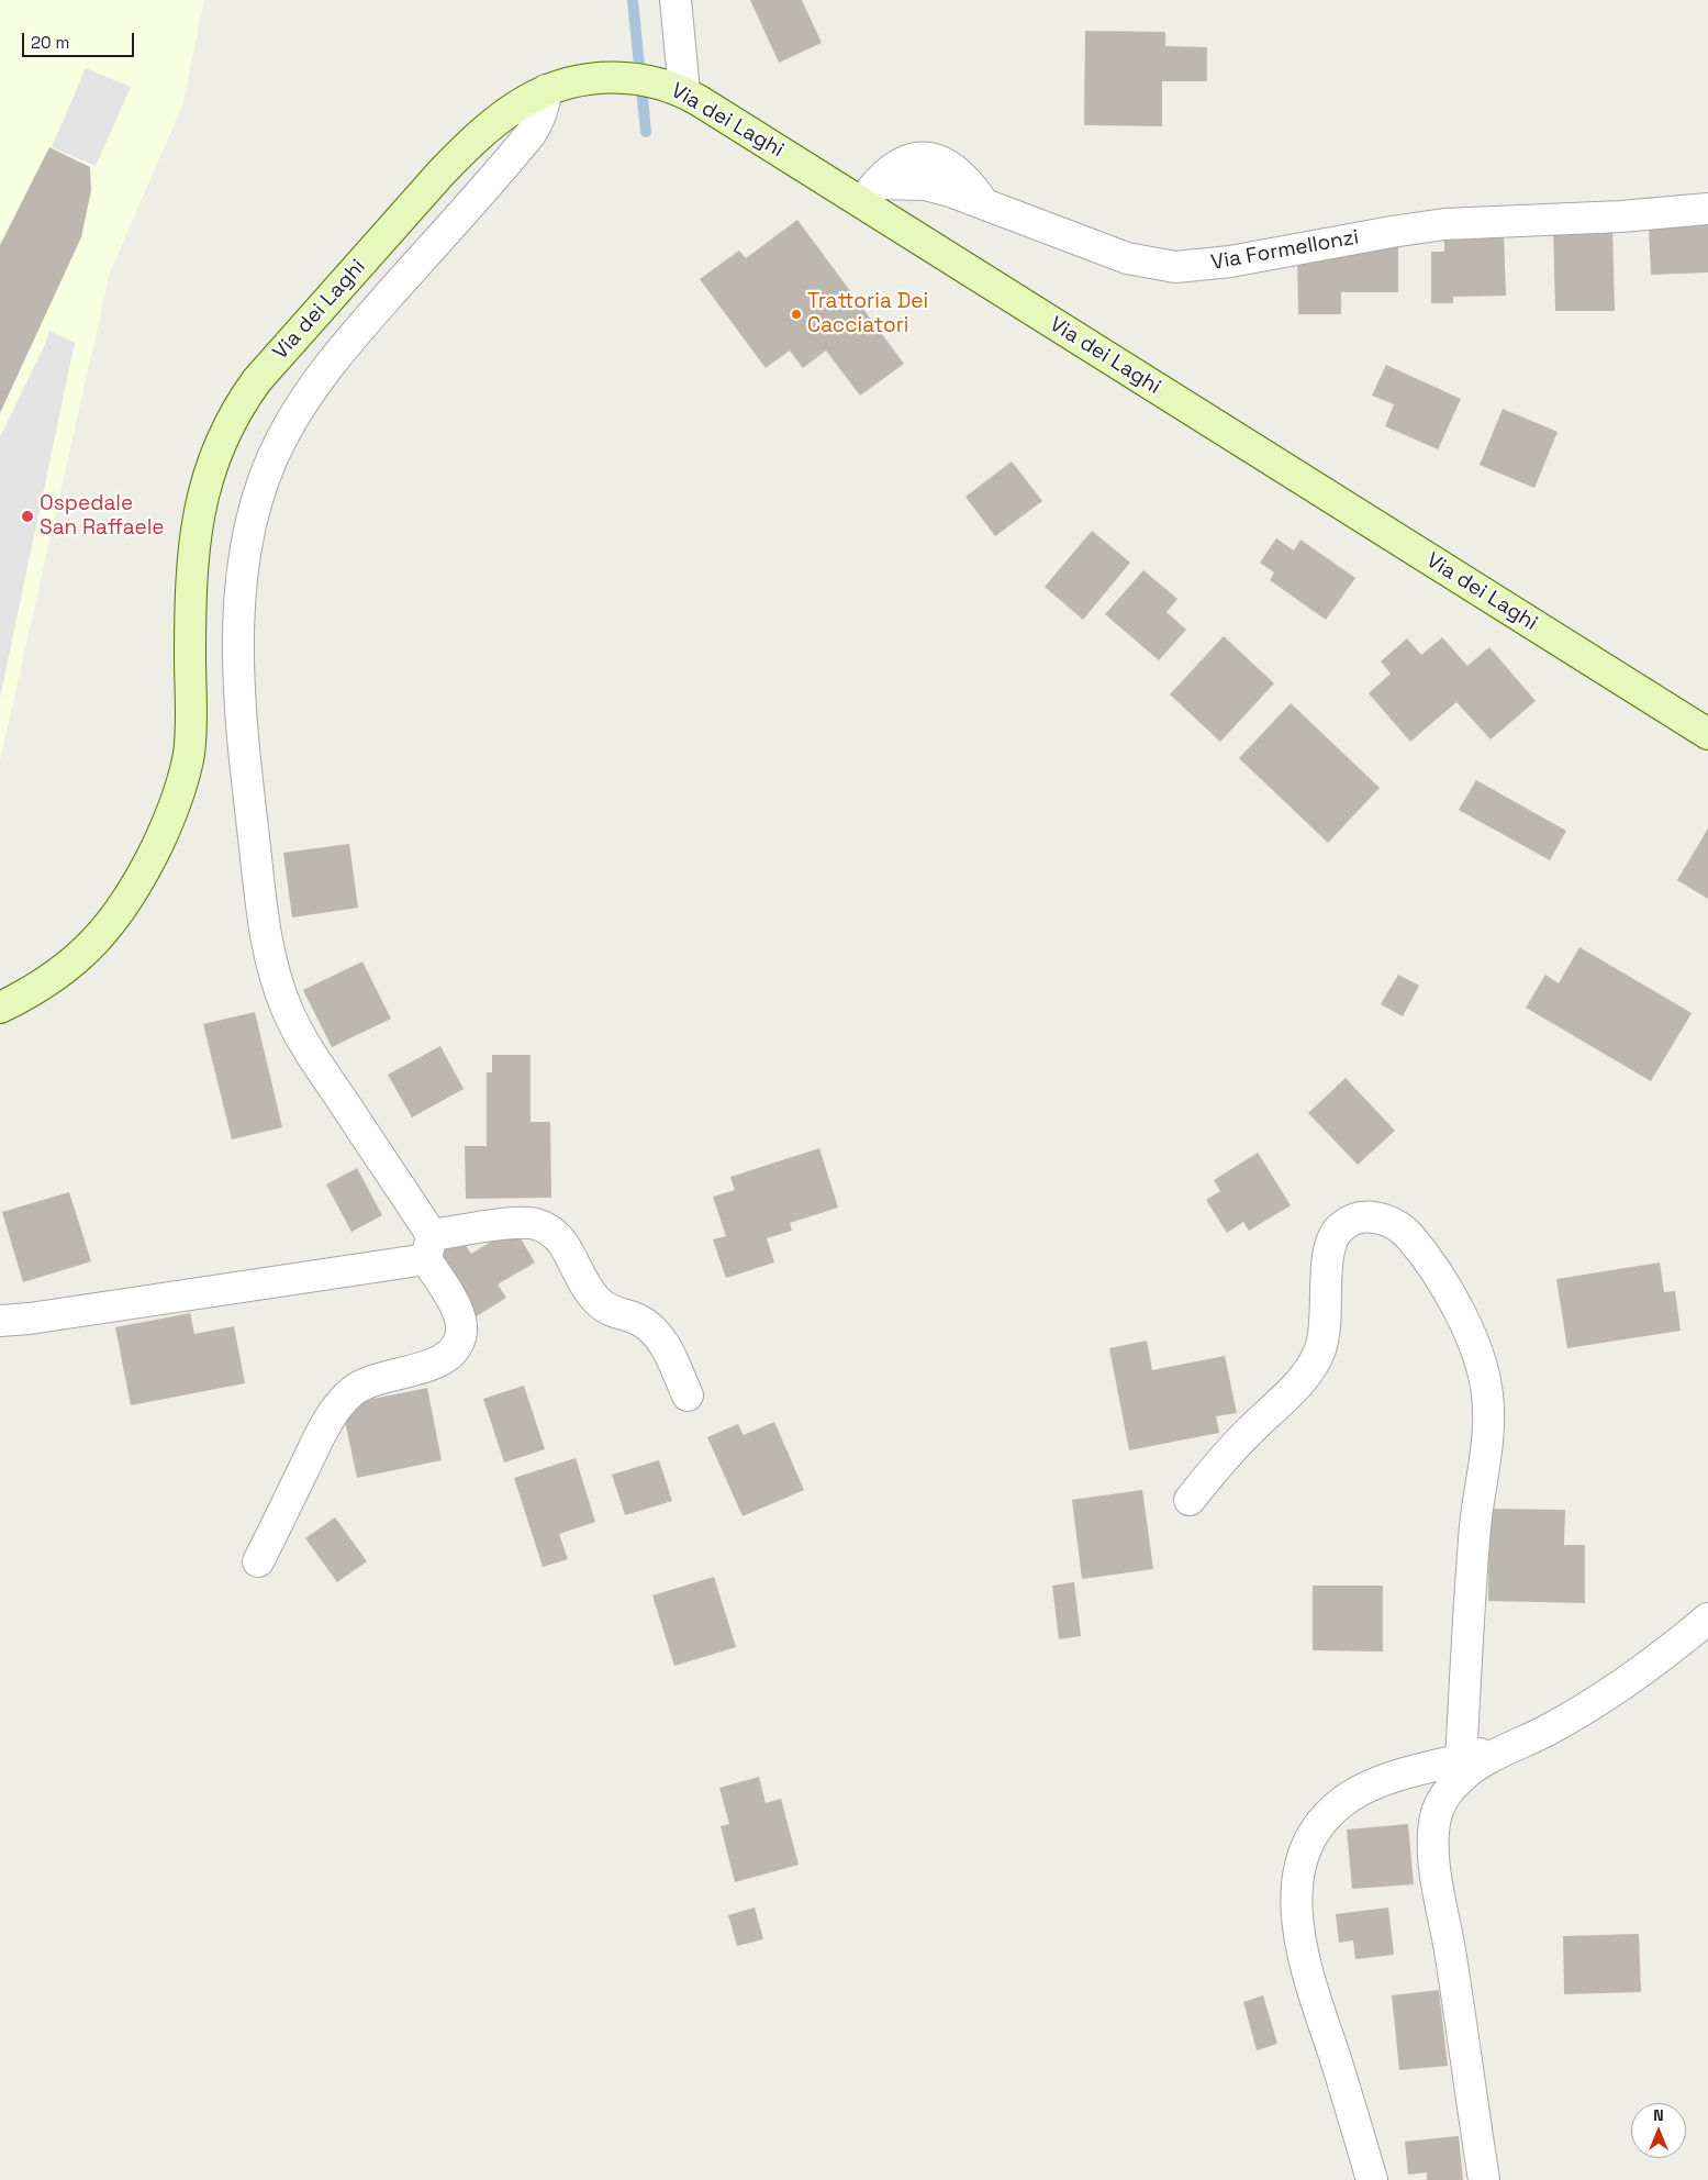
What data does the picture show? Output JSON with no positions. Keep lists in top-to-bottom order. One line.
{"streets":{"main road":["Via dei Laghi"],"street":["Via Formellonzi"]},"crossings":[["Via dei Laghi","Via Formellonzi"]],"places":["Trattoria Dei Cacciatori","Ospedale San Raffaele"],"scale_bar":"20 m","north":"top"}
